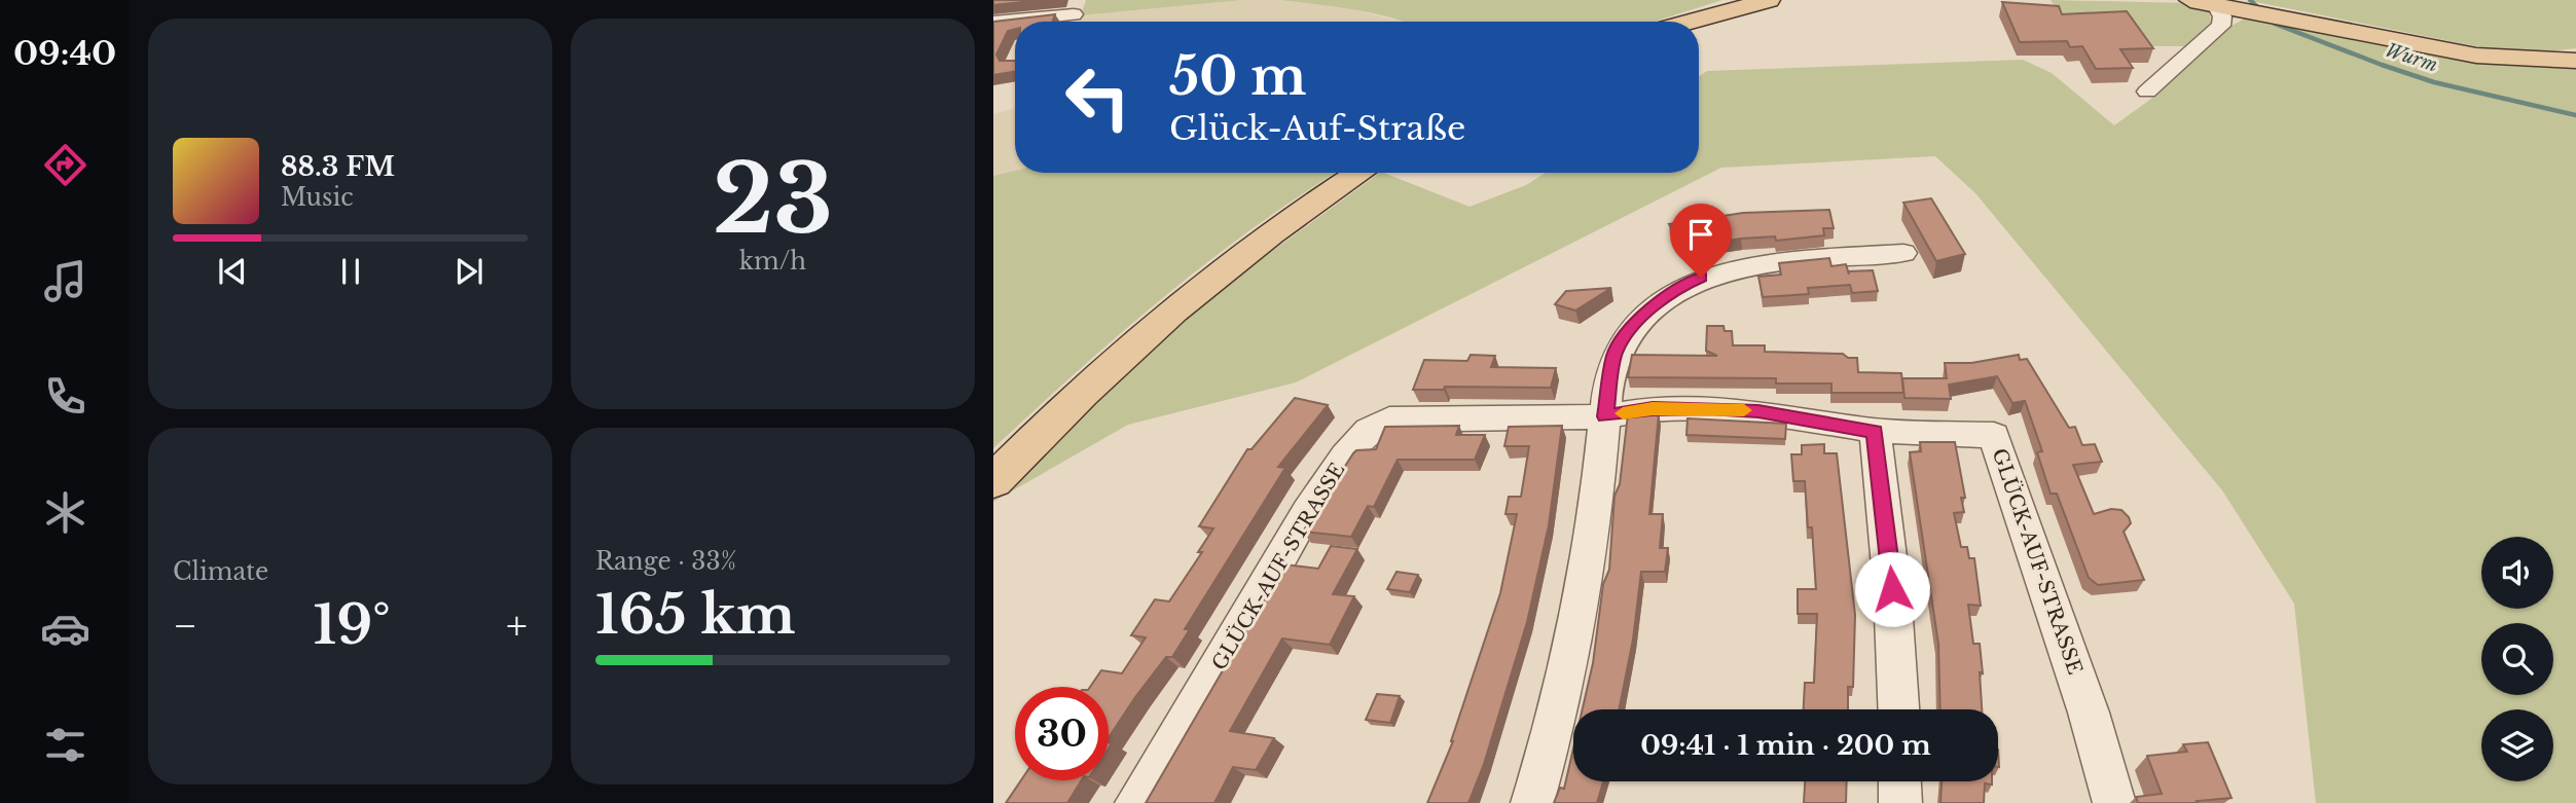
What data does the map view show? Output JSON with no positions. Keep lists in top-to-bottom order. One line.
{"streets":{"street":["GLÜCK-AUF-STRASSE"]},"water":["Wurm"],"page":{"tabs":"09:40","tile":[["23","km/h"],"Climate",["Range · 33%","165 km"]],"turn":["50 m","Glück-Auf-Straße"],"song":["88.3 FM","Music"],"heat":["−","19°","+"],"limit":"30","trip":"09:41 · 1 min · 200 m"}}
